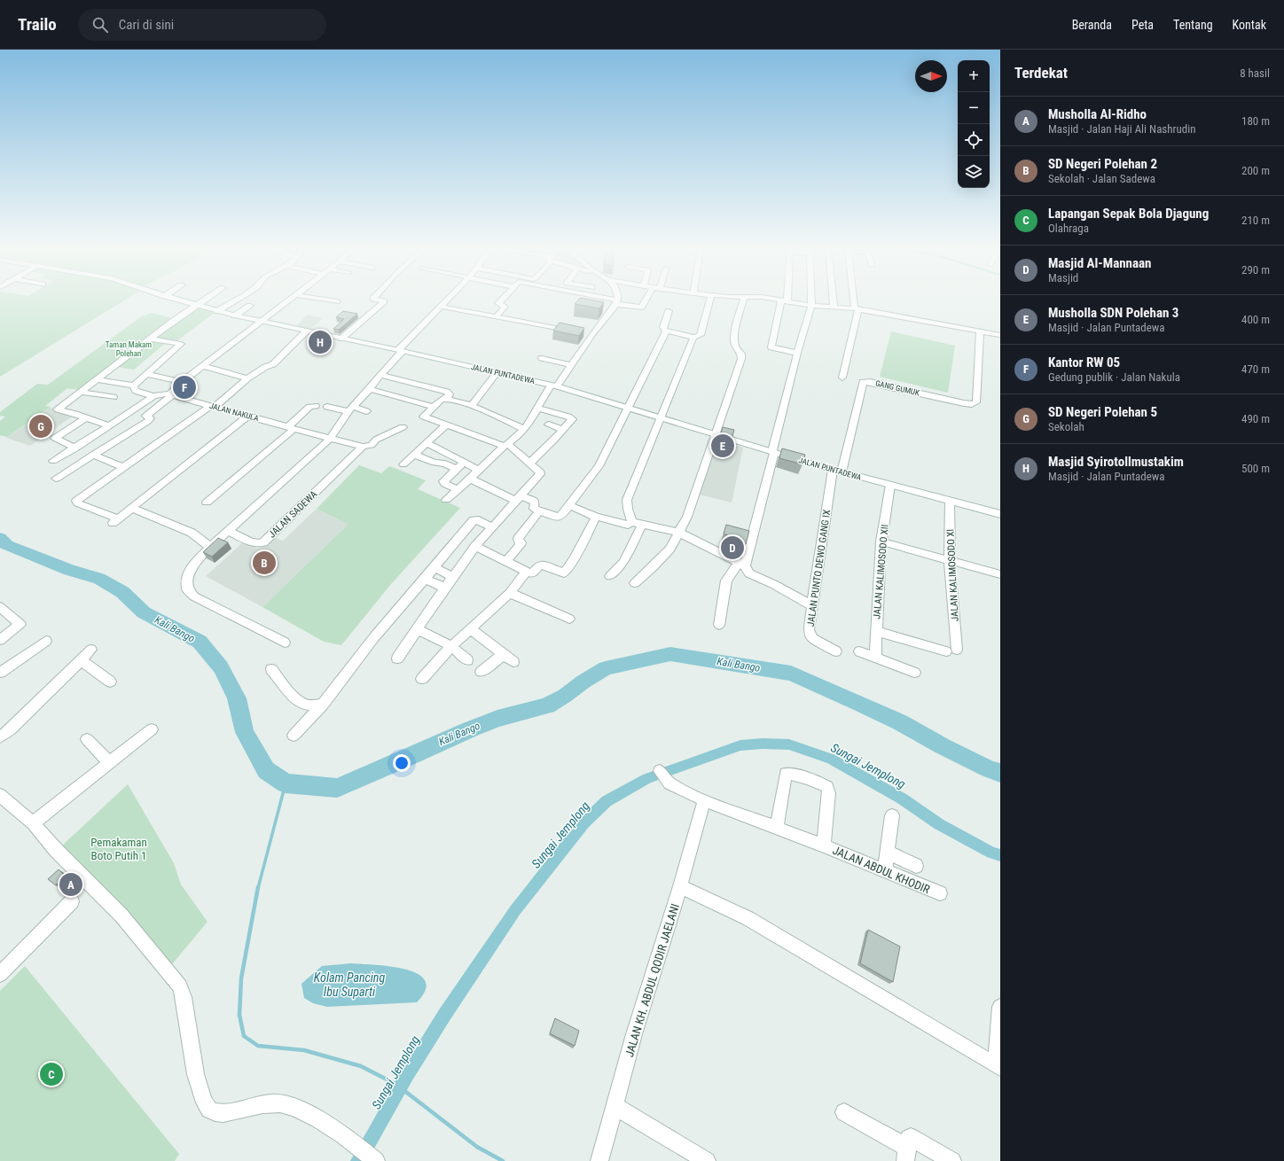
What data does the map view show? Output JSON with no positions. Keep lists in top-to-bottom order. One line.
{"streets":{"street":["JALAN PUNTADEWA","GANG GUMUK","JALAN NAKULA","JALAN SADEWA","JALAN PUNTO DEWO GANG IX","JALAN KALIMOSODO XII","JALAN KALIMOSODO XI","JALAN ABDUL KHODIR","JALAN KH. ABDUL QODIR JAELANI"]},"crossings":[["JALAN PUNTADEWA","GANG GUMUK"],["JALAN PUNTADEWA","JALAN PUNTO DEWO GANG IX"],["JALAN PUNTADEWA","JALAN KALIMOSODO XII"],["JALAN PUNTADEWA","JALAN KALIMOSODO XI"],["GANG GUMUK","JALAN PUNTO DEWO GANG IX"],["JALAN KALIMOSODO XII","JALAN KALIMOSODO XI"],["JALAN ABDUL KHODIR","JALAN KH. ABDUL QODIR JAELANI"]],"water":["Kali Bango","Sungai Jemplong","Kolam Pancing Ibu Suparti"],"parks":["Taman Makam Polehan","Pemakaman Boto Putih 1"],"north":"right","page":{"header":"Trailo","search":"Cari di sini","nav":["Beranda","Peta","Tentang","Kontak"],"heading":["Terdekat","8 hasil"],"map_buttons":["+","−"],"list":[{"mark":"A","name":"Musholla Al-Ridho","note":"Masjid · Jalan Haji Ali Nashrudin","value":"180 m"},{"mark":"B","name":"SD Negeri Polehan 2","note":"Sekolah · Jalan Sadewa","value":"200 m"},{"mark":"C","name":"Lapangan Sepak Bola Djagung","note":"Olahraga","value":"210 m"},{"mark":"D","name":"Masjid Al-Mannaan","note":"Masjid","value":"290 m"},{"mark":"E","name":"Musholla SDN Polehan 3","note":"Masjid · Jalan Puntadewa","value":"400 m"},{"mark":"F","name":"Kantor RW 05","note":"Gedung publik · Jalan Nakula","value":"470 m"},{"mark":"G","name":"SD Negeri Polehan 5","note":"Sekolah","value":"490 m"},{"mark":"H","name":"Masjid Syirotollmustakim","note":"Masjid · Jalan Puntadewa","value":"500 m"}],"pins":["H","F","G","E","D","B","A","C"]}}
